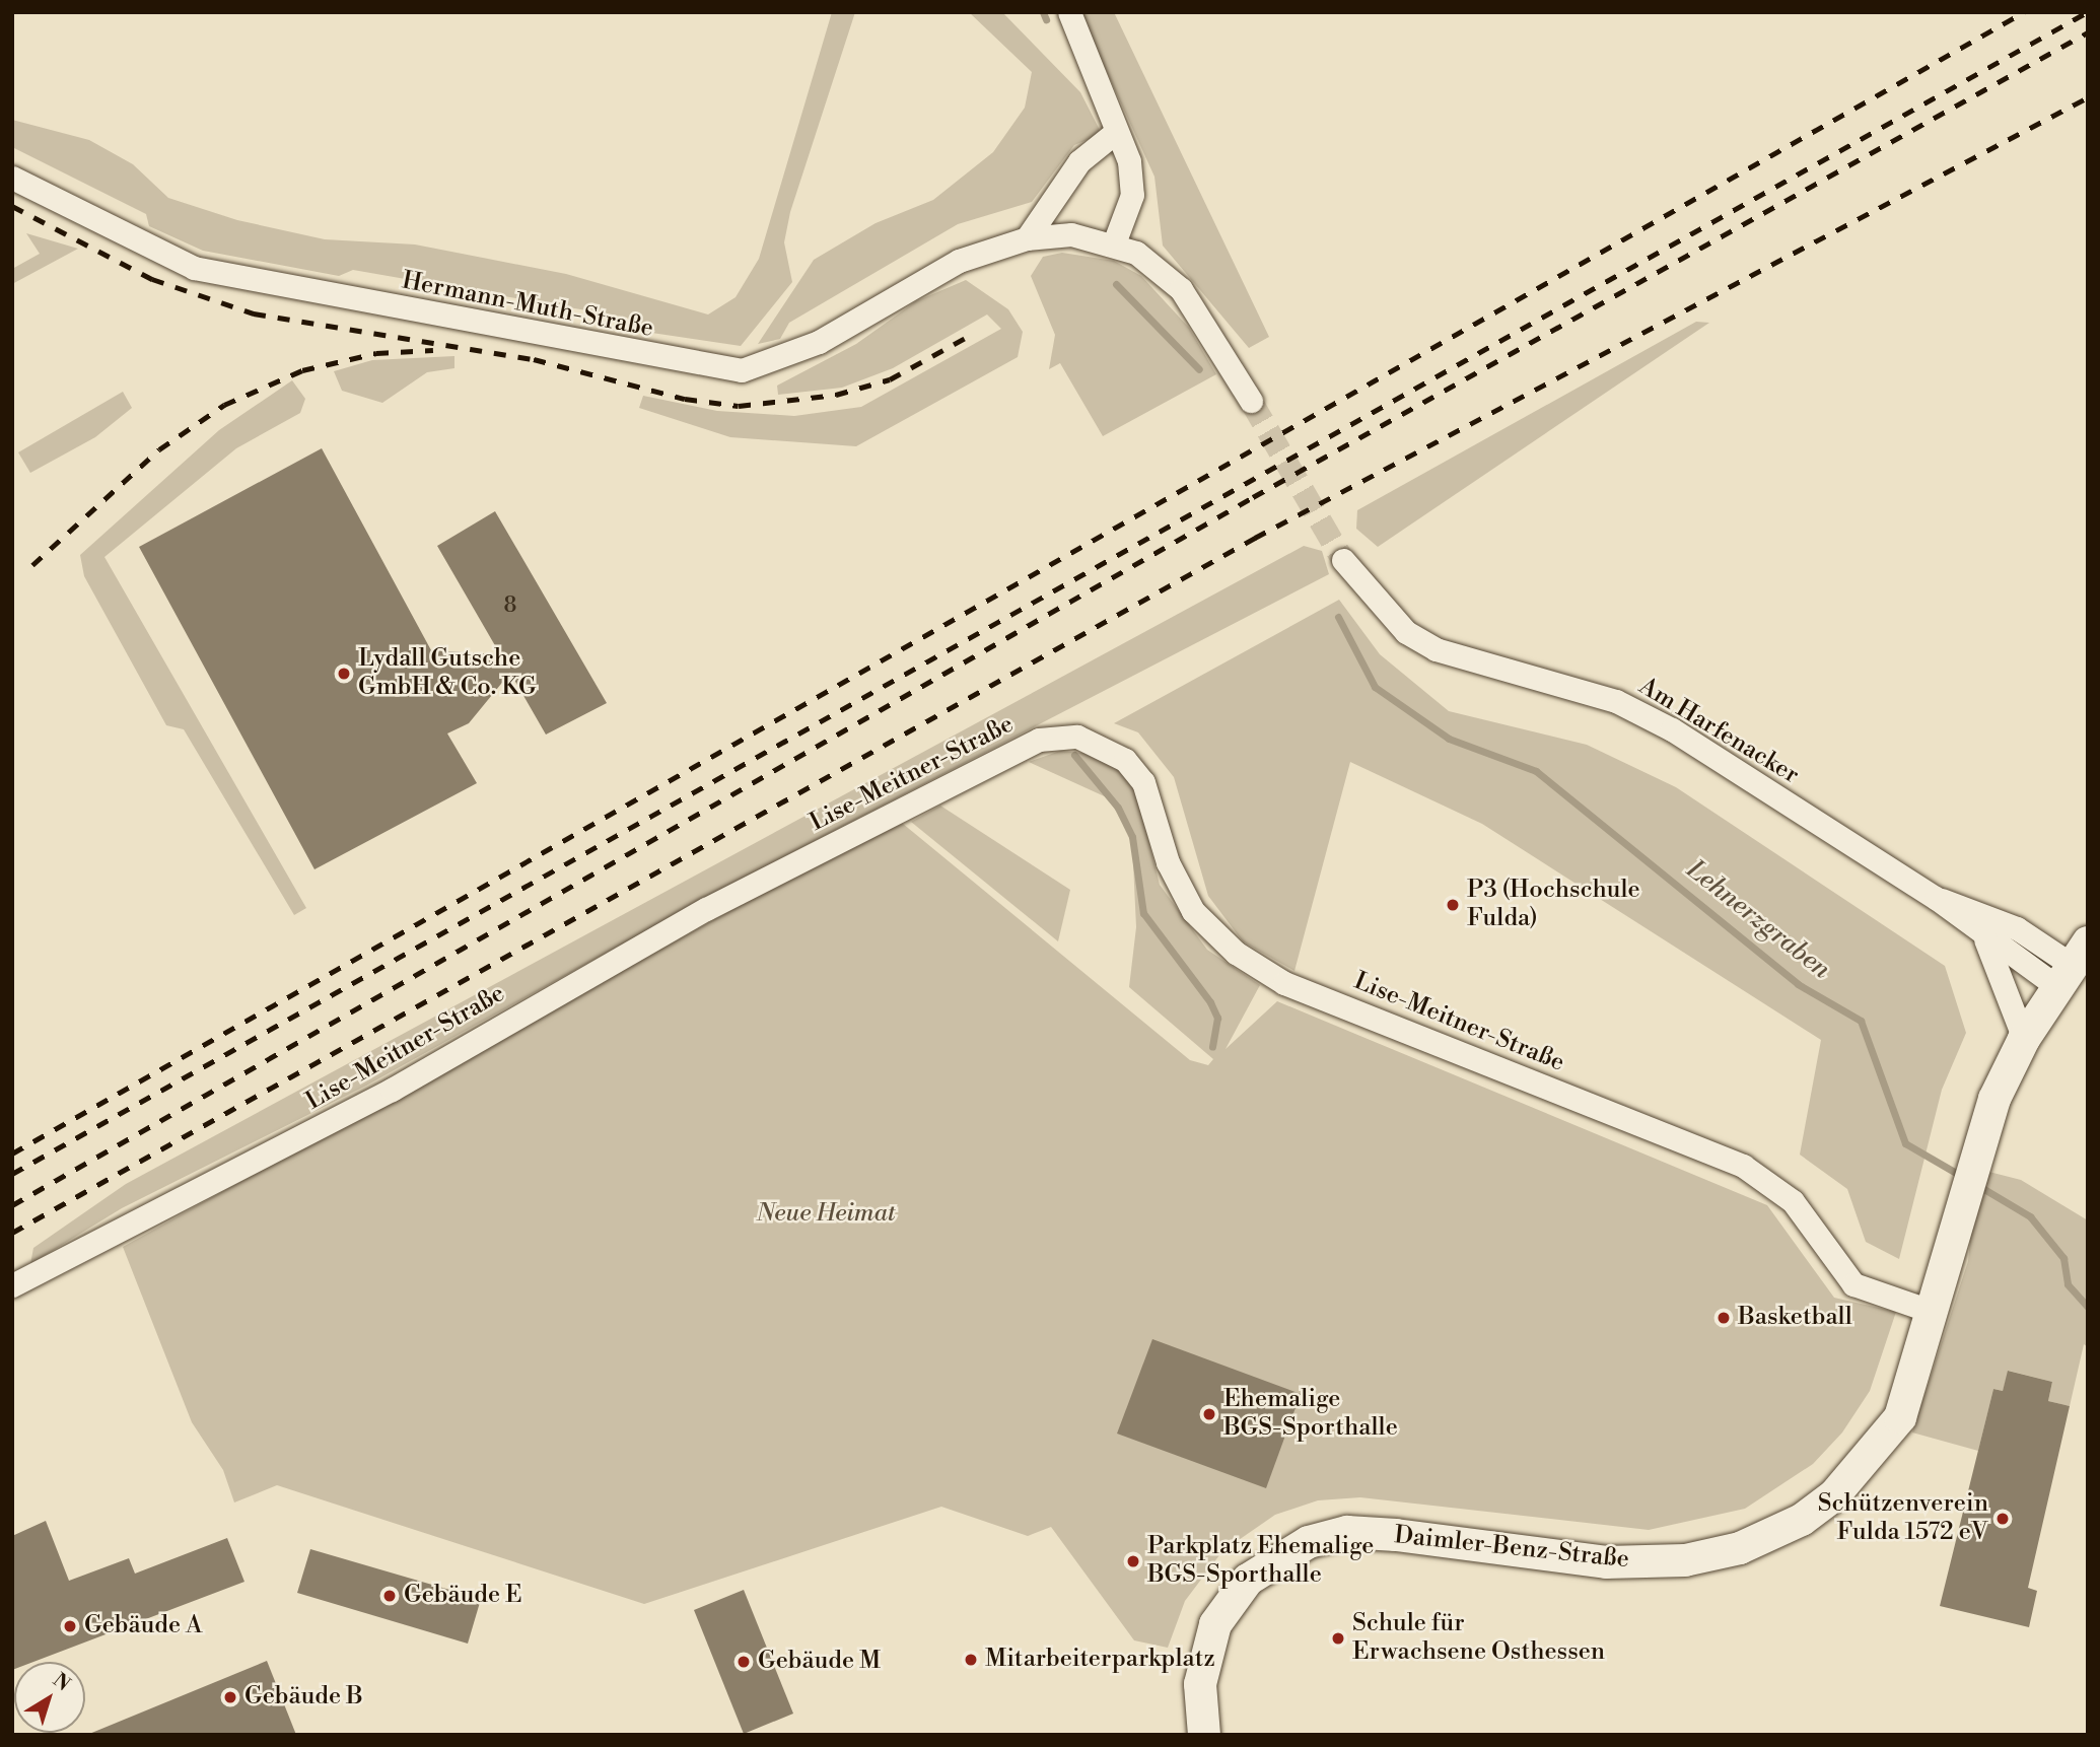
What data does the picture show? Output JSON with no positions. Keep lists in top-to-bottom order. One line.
{"streets":{"street":["Hermann-Muth-Straße","Am Harfenacker","Lise-Meitner-Straße","Daimler-Benz-Straße"]},"crossings":[["Am Harfenacker","Daimler-Benz-Straße"],["Lise-Meitner-Straße","Daimler-Benz-Straße"]],"water":["Lehnerzgraben"],"parks":["Neue Heimat"],"places":["Lydall Gutsche GmbH & Co. KG","P3 (Hochschule Fulda)","Basketball","Ehemalige BGS-Sporthalle","Schützenverein Fulda 1572 eV","Parkplatz Ehemalige BGS-Sporthalle","Gebäude E","Gebäude A","Schule für Erwachsene Osthessen","Mitarbeiterparkplatz","Gebäude M","Gebäude B"],"house_numbers":["8"],"north":"top right"}
